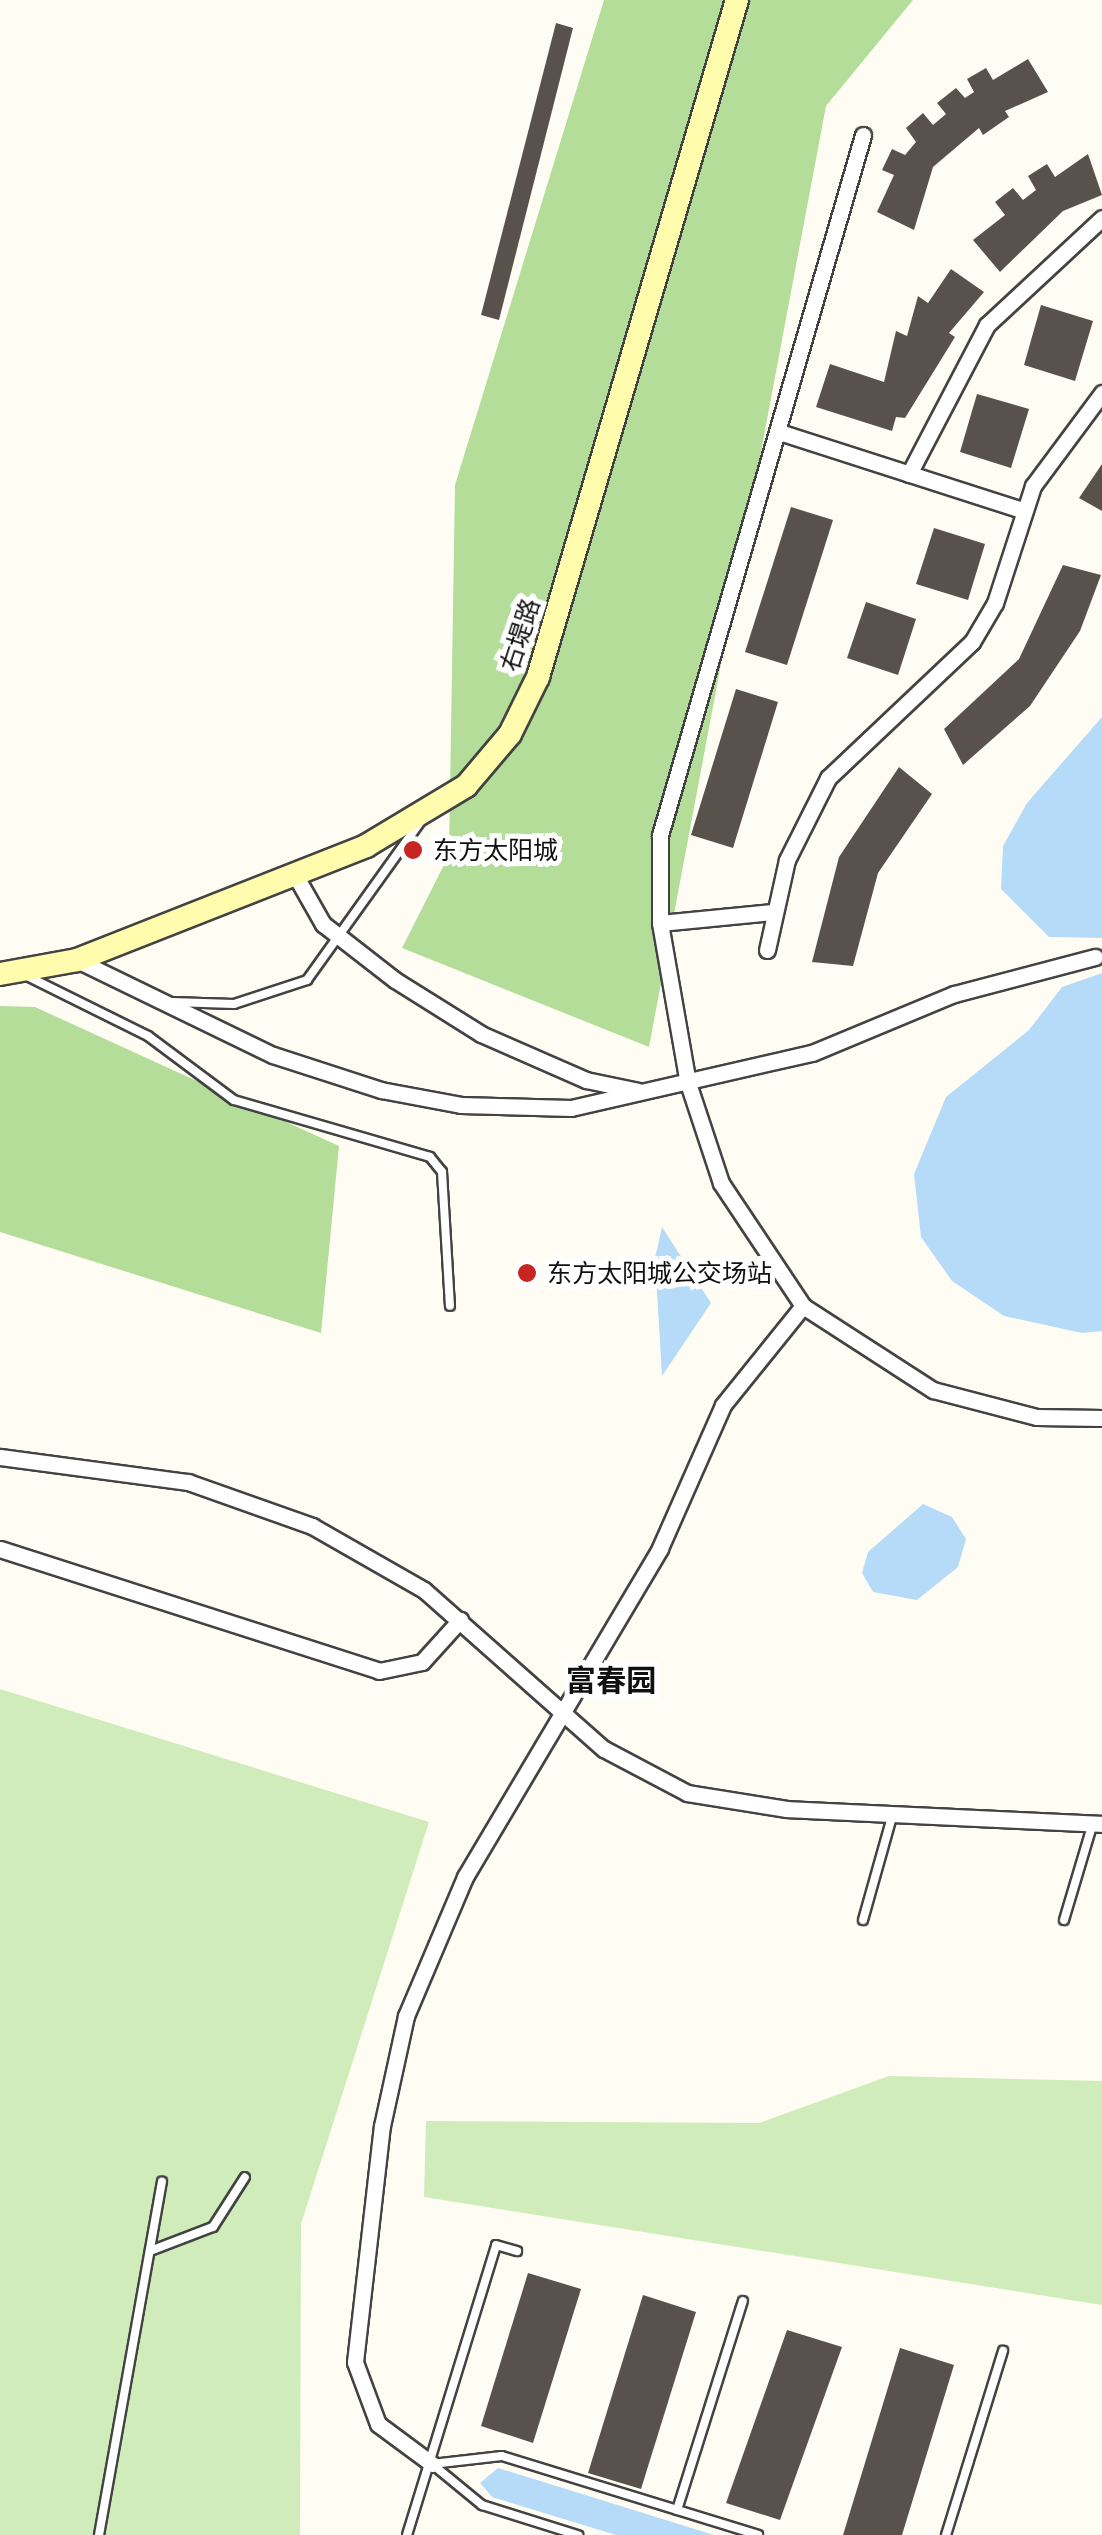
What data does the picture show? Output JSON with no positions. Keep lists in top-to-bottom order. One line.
{"streets":{"main road":["右堤路"]},"districts":["富春园"],"places":["东方太阳城","东方太阳城公交场站"]}
